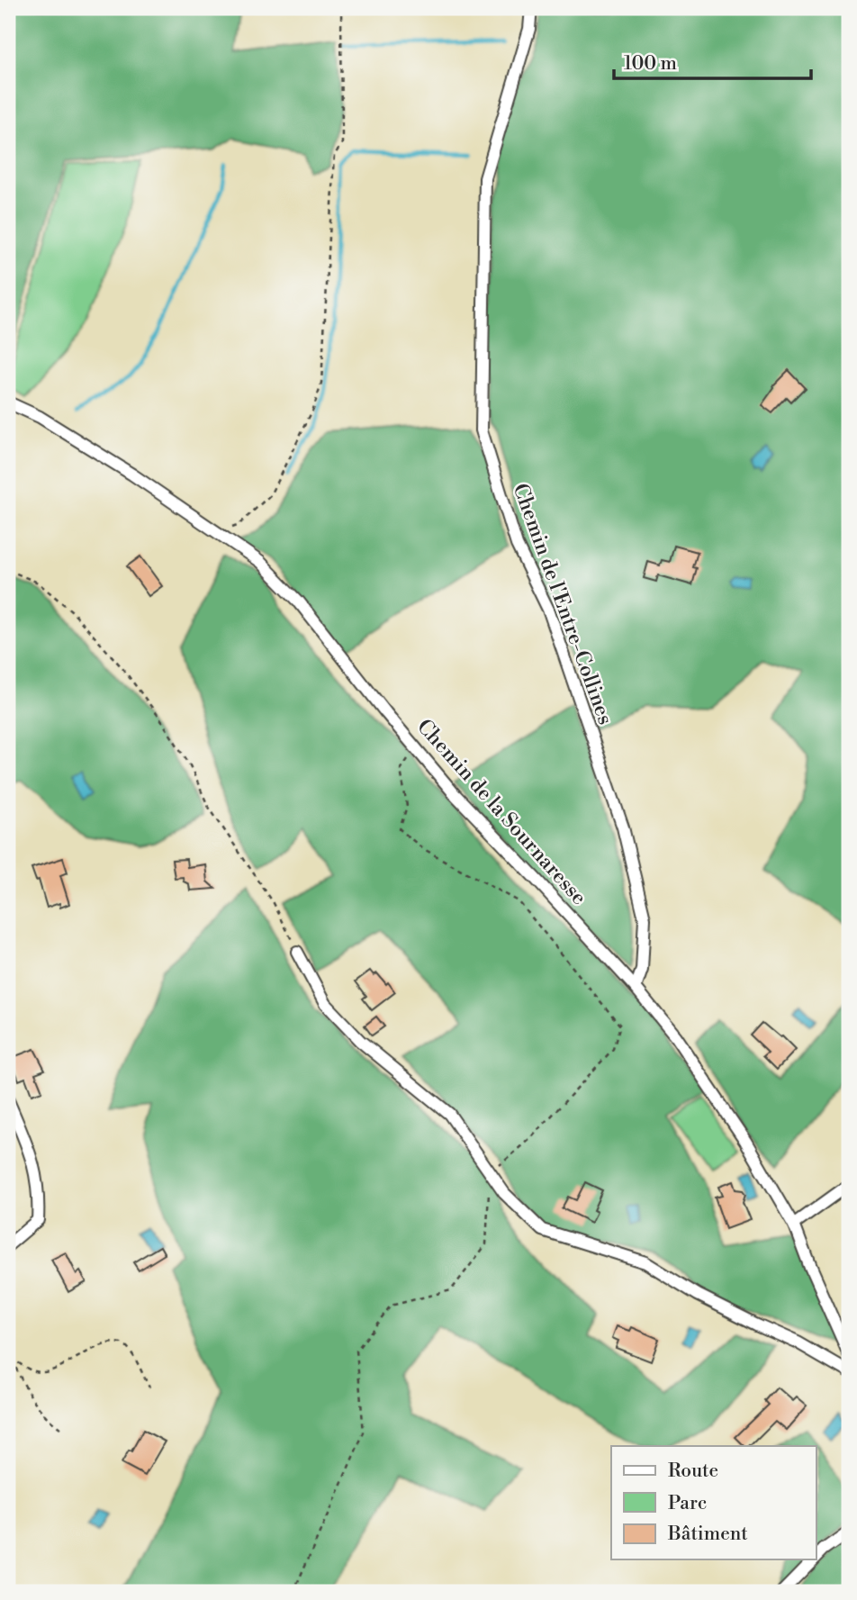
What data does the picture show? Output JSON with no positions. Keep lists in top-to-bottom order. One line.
{"streets":{"street":["Chemin de l'Entre-Collines","Chemin de la Sournaresse"]},"crossings":[["Chemin de l'Entre-Collines","Chemin de la Sournaresse"]],"legend":["Route","Parc","Bâtiment"],"scale_bar":"100 m"}
